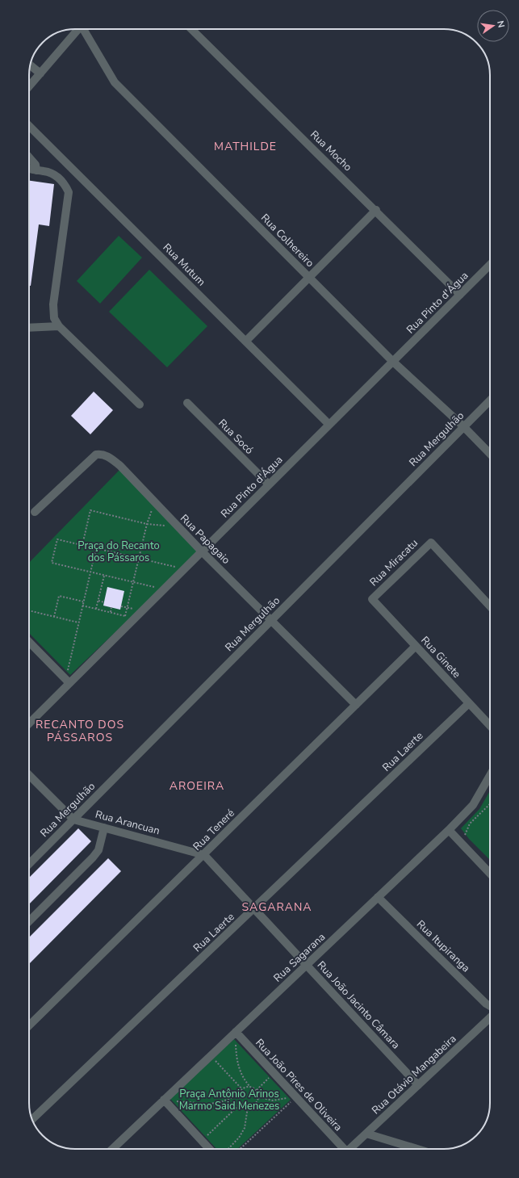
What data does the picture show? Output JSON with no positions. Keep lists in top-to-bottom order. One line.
{"streets":{"street":["Rua Mocho","Rua Colhereiro","Rua Mutum","Rua Pinto d'Água","Rua Socó","Rua Mergulhão","Rua Papagaio","Rua Miracatu","Rua Ginete","Rua Laerte","Rua Arancuan","Rua Teneré","Rua Itupiranga","Rua Sagarana","Rua João Jacinto Câmara","Rua Otávio Mangabeira","Rua João Pires de Oliveira"]},"crossings":[["Rua Mocho","Rua Pinto d'Água"],["Rua Colhereiro","Rua Pinto d'Água"],["Rua Colhereiro","Rua Mergulhão"],["Rua Mutum","Rua Pinto d'Água"],["Rua Pinto d'Água","Rua Socó"],["Rua Pinto d'Água","Rua Papagaio"],["Rua Mergulhão","Rua Papagaio"],["Rua Mergulhão","Rua Arancuan"],["Rua Papagaio","Rua Teneré"],["Rua Miracatu","Rua Ginete"],["Rua Ginete","Rua Laerte"],["Rua Ginete","Rua Teneré"],["Rua Laerte","Rua João Jacinto Câmara"],["Rua Arancuan","Rua Teneré"],["Rua Arancuan","Rua João Jacinto Câmara"],["Rua Teneré","Rua João Jacinto Câmara"],["Rua Itupiranga","Rua Sagarana"],["Rua Sagarana","Rua João Jacinto Câmara"],["Rua Sagarana","Rua João Pires de Oliveira"],["Rua João Jacinto Câmara","Rua Otávio Mangabeira"]],"districts":["MATHILDE","RECANTO DOS PÁSSAROS","AROEIRA","SAGARANA"],"parks":["Praça do Recanto dos Pássaros","Praça Antônio Arinos Marmo Said Menezes"],"north":"right"}
